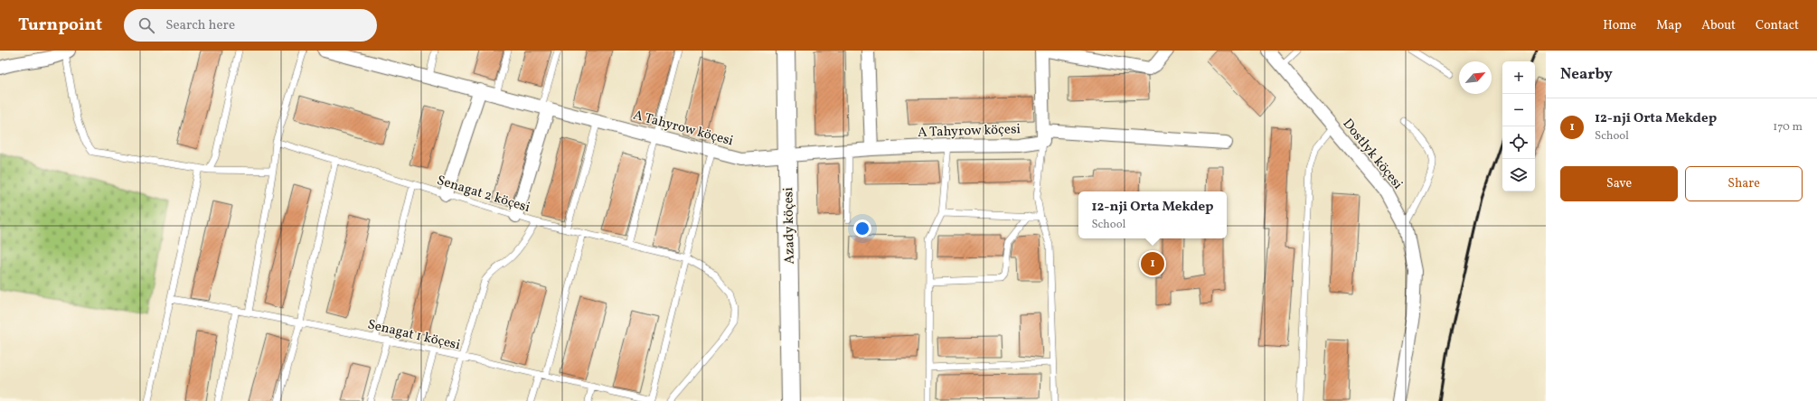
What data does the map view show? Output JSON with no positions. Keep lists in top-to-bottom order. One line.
{"streets":{"main road":["Azady köçesi"],"street":["A Tahyrow köçesi","Dostlyk köçesi"],"lane":["Senagat 2 köçesi","Senagat 1 köçesi"]},"crossings":[["A Tahyrow köçesi","Azady köçesi"]],"north":"top right","page":{"header":"Turnpoint","search":"Search here","nav":["Home","Map","About","Contact"],"heading":"Nearby","map_buttons":["+","−"],"list":[{"mark":"1","name":"12-nji Orta Mekdep","note":"School","value":"170 m"}],"buttons":["Save","Share"],"popup":["12-nji Orta Mekdep","School"],"pins":"1"}}
